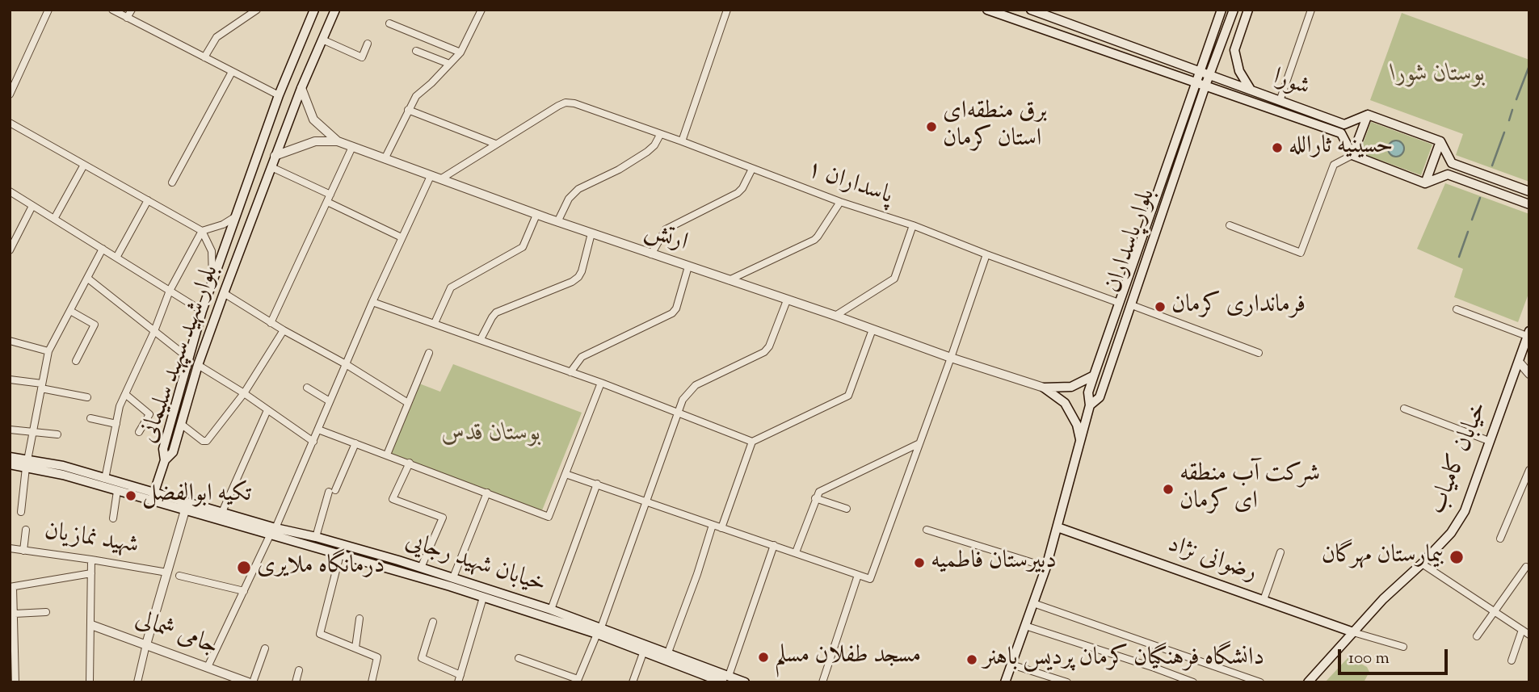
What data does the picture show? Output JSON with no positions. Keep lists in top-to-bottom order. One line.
{"streets":{"main road":["شورا","بلوار پاسداران","بلوار شهید سپهبد سلیمانی","خیابان کامیاب","رضوانی نژاد","خیابان شهید رجایی"],"street":["پاسداران ۱","ارتش","شهید نمازیان","جامی شمالی"]},"crossings":[["شورا","بلوار پاسداران"],["پاسداران ۱","بلوار پاسداران"],["ارتش","بلوار شهید سپهبد سلیمانی"],["بلوار پاسداران","رضوانی نژاد"],["خیابان کامیاب","رضوانی نژاد"],["شهید نمازیان","خیابان شهید رجایی"],["شهید نمازیان","جامی شمالی"]],"parks":["بوستان شورا","بوستان قدس"],"places":["برق منطقه‌ای استان کرمان","حسینیه ثارالله","فرمانداری کرمان","شرکت آب منطقه ای کرمان","تکیه ابوالفضل","بیمارستان مهرگان","دبیرستان فاطمیه","درمانگاه ملایری","مسجد طفلان مسلم","دانشگاه فرهنگیان کرمان پردیس باهنر"],"scale_bar":"100 m"}
